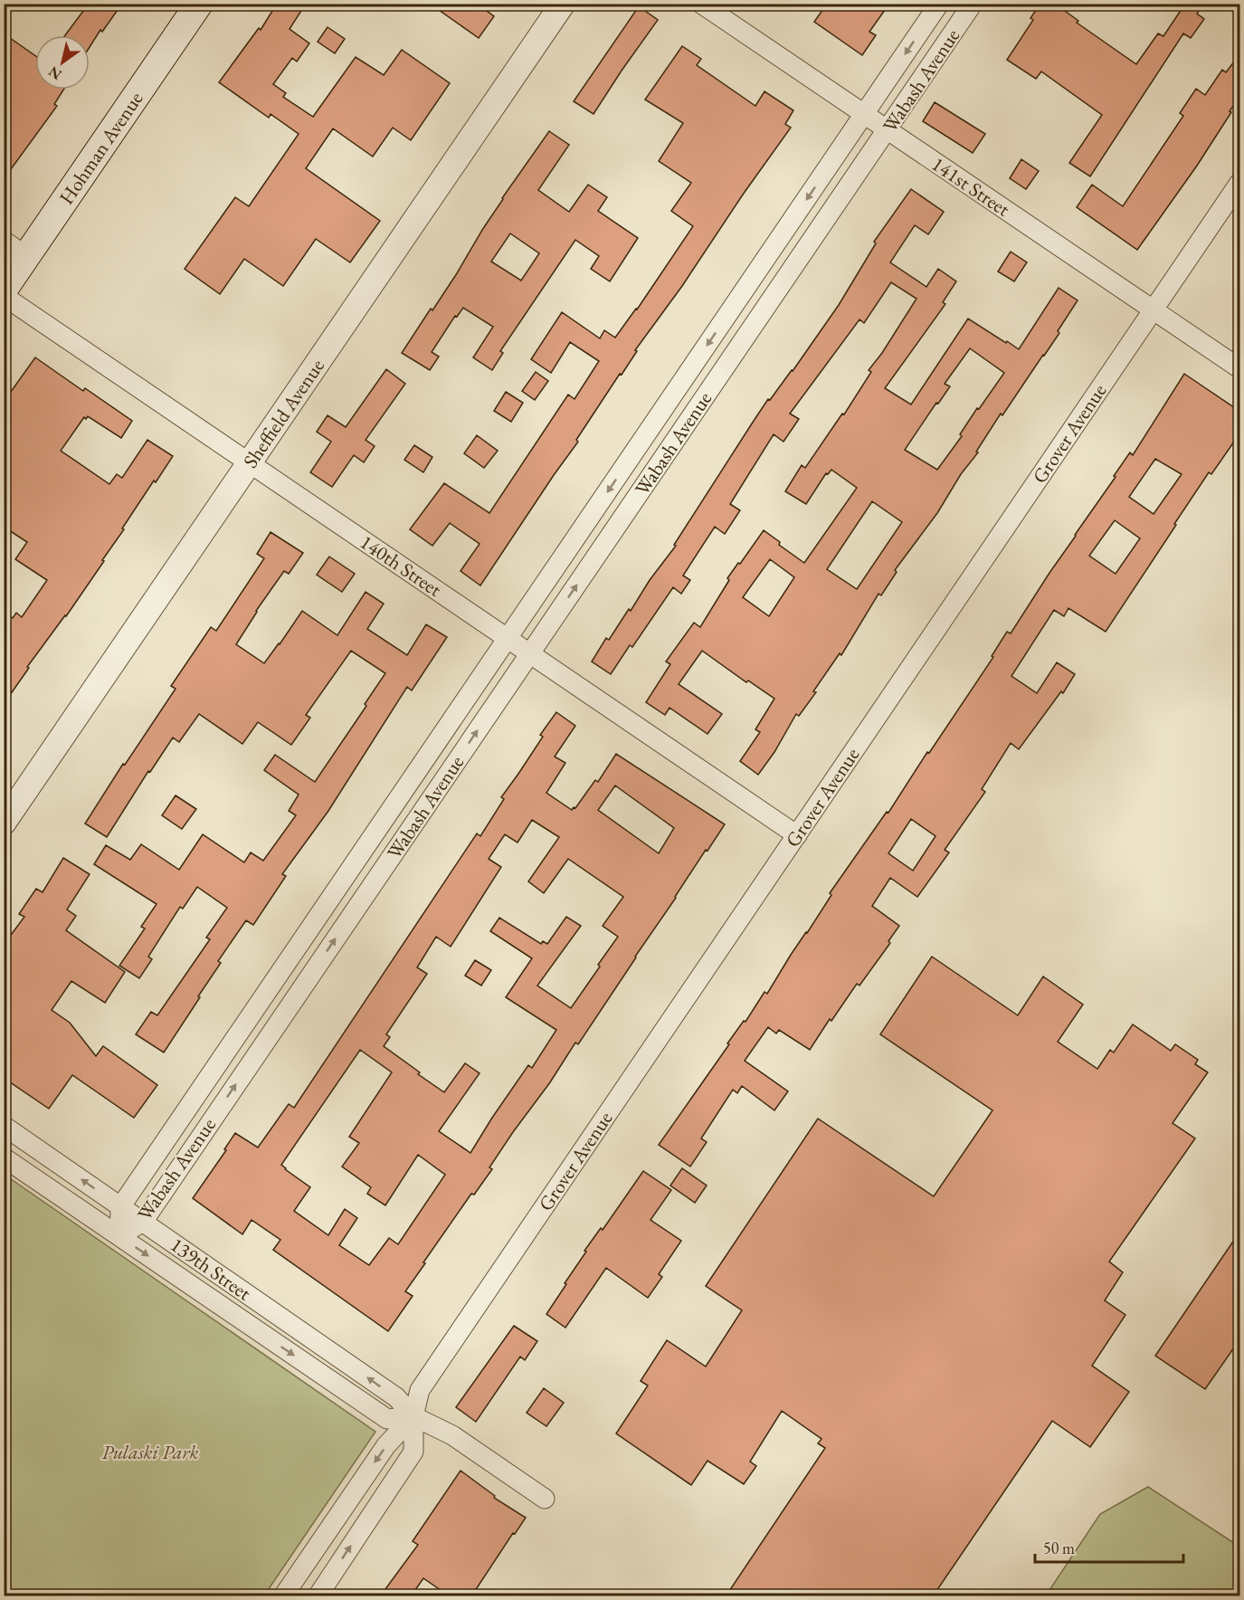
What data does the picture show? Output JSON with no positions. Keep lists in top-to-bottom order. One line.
{"streets":{"main road":["Hohman Avenue"],"street":["Wabash Avenue","141st Street","Sheffield Avenue","Grover Avenue","140th Street","139th Street"]},"crossings":[["Wabash Avenue","141st Street"],["Wabash Avenue","140th Street"],["Wabash Avenue","139th Street"],["141st Street","Grover Avenue"],["Sheffield Avenue","140th Street"],["Grover Avenue","140th Street"],["Grover Avenue","139th Street"]],"parks":["Pulaski Park"],"scale_bar":"50 m","north":"bottom left"}
